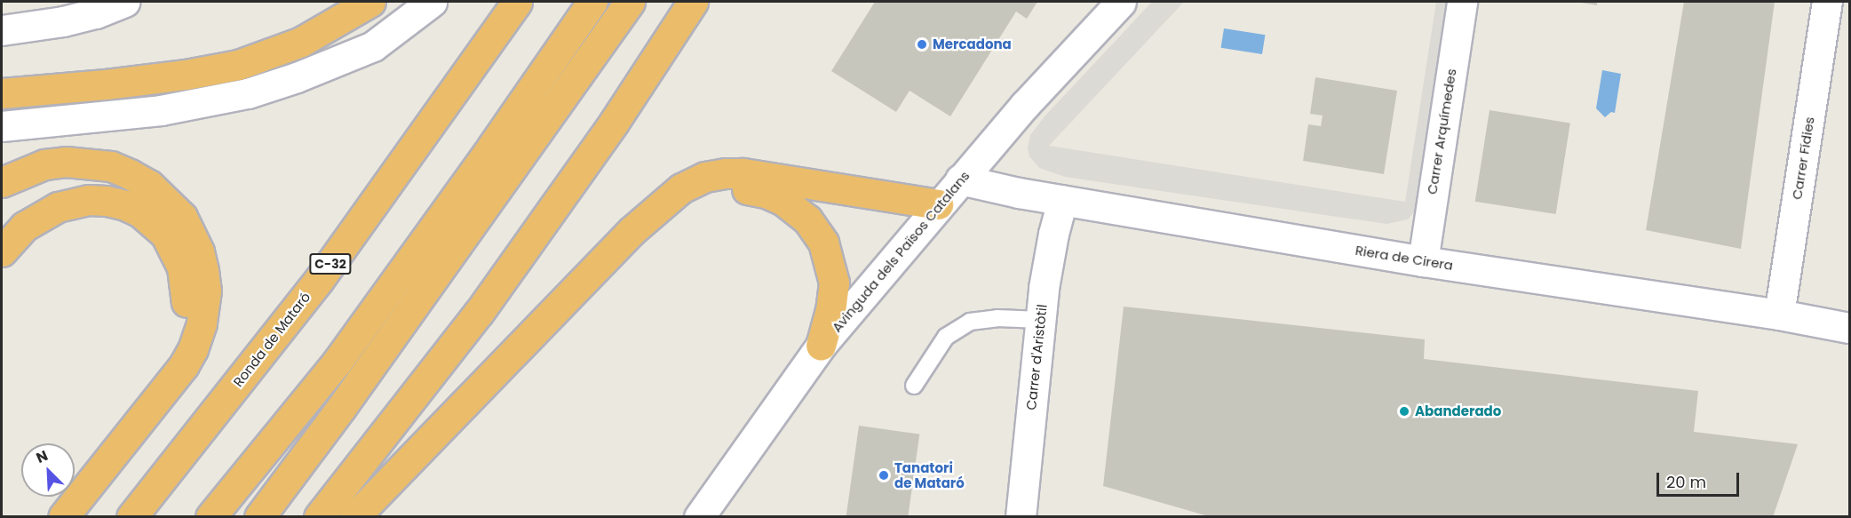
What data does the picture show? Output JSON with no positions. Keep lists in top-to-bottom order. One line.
{"streets":{"highway":["C-32","Ronda de Mataró"],"street":["Carrer Arquímedes","Carrer Fídies","Avinguda dels Països Catalans","Riera de Cirera","Carrer d'Aristòtil"]},"crossings":[["Carrer Arquímedes","Riera de Cirera"],["Carrer Fídies","Riera de Cirera"],["Avinguda dels Països Catalans","Riera de Cirera"],["Riera de Cirera","Carrer d'Aristòtil"]],"places":["Mercadona","Abanderado","Tanatori de Mataró"],"scale_bar":"20 m","north":"top left"}
